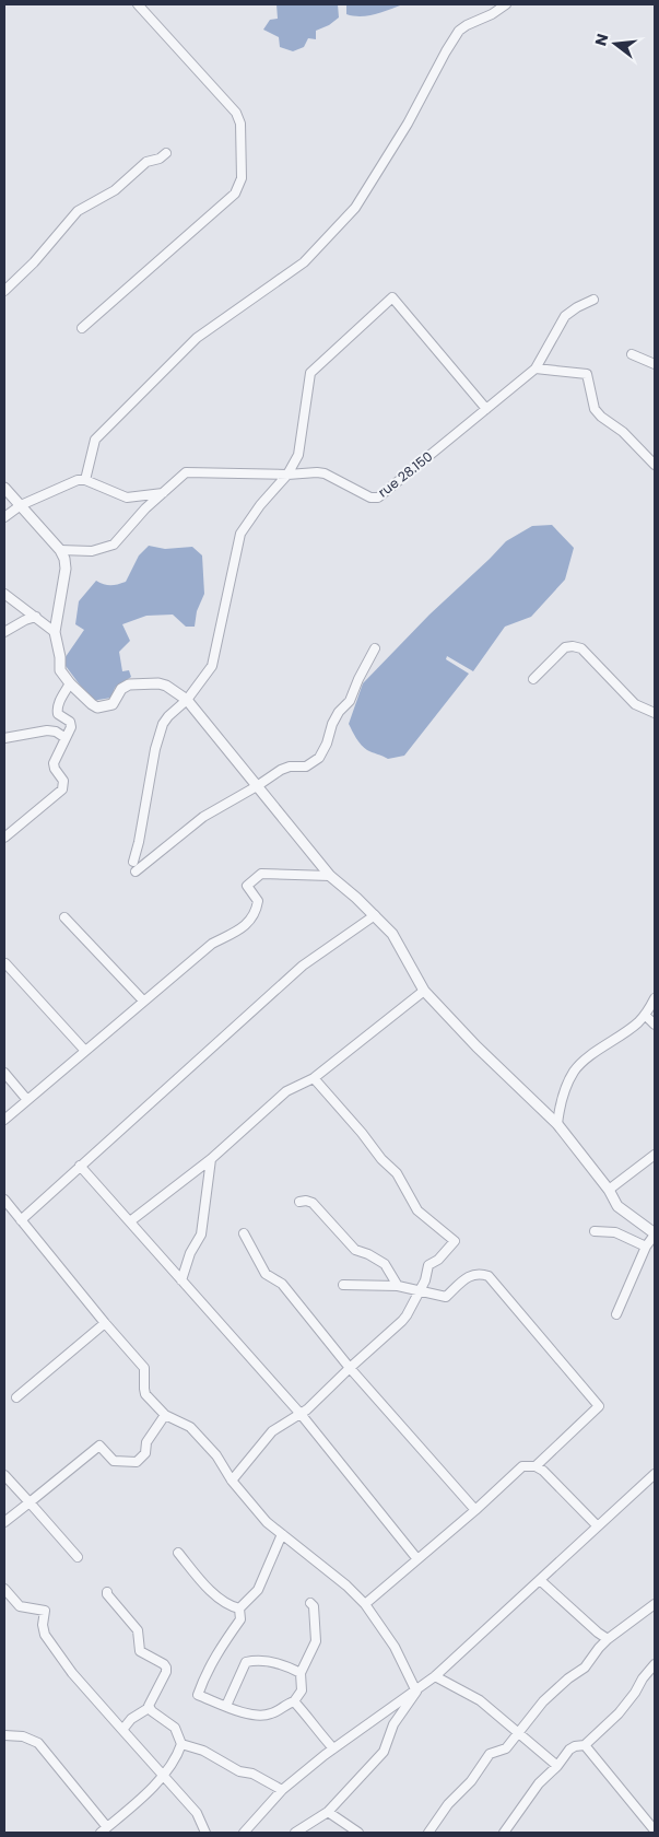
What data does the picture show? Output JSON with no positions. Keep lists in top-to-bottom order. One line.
{"streets":{"street":["rue 28.150"]},"north":"left"}
